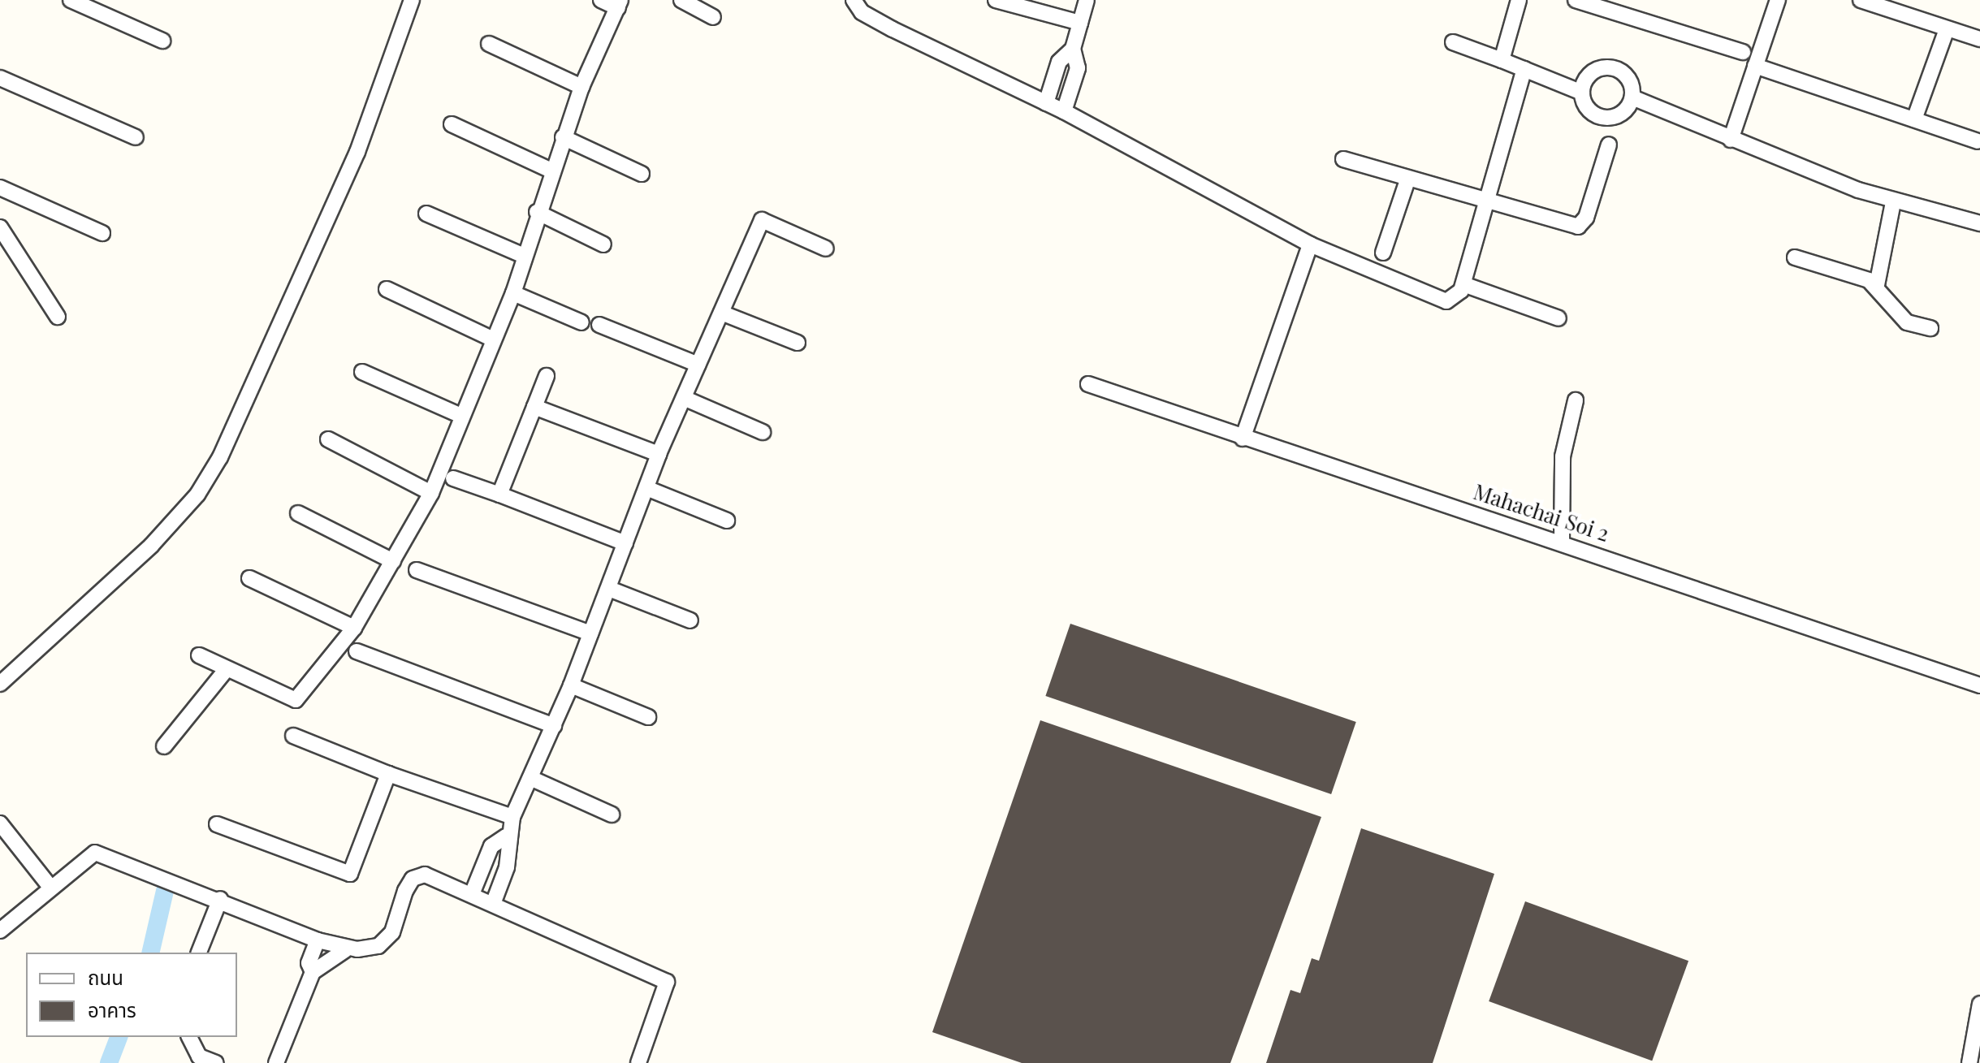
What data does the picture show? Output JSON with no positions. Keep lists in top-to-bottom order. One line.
{"streets":{"street":["Mahachai Soi 2"]},"legend":["ถนน","อาคาร"]}
